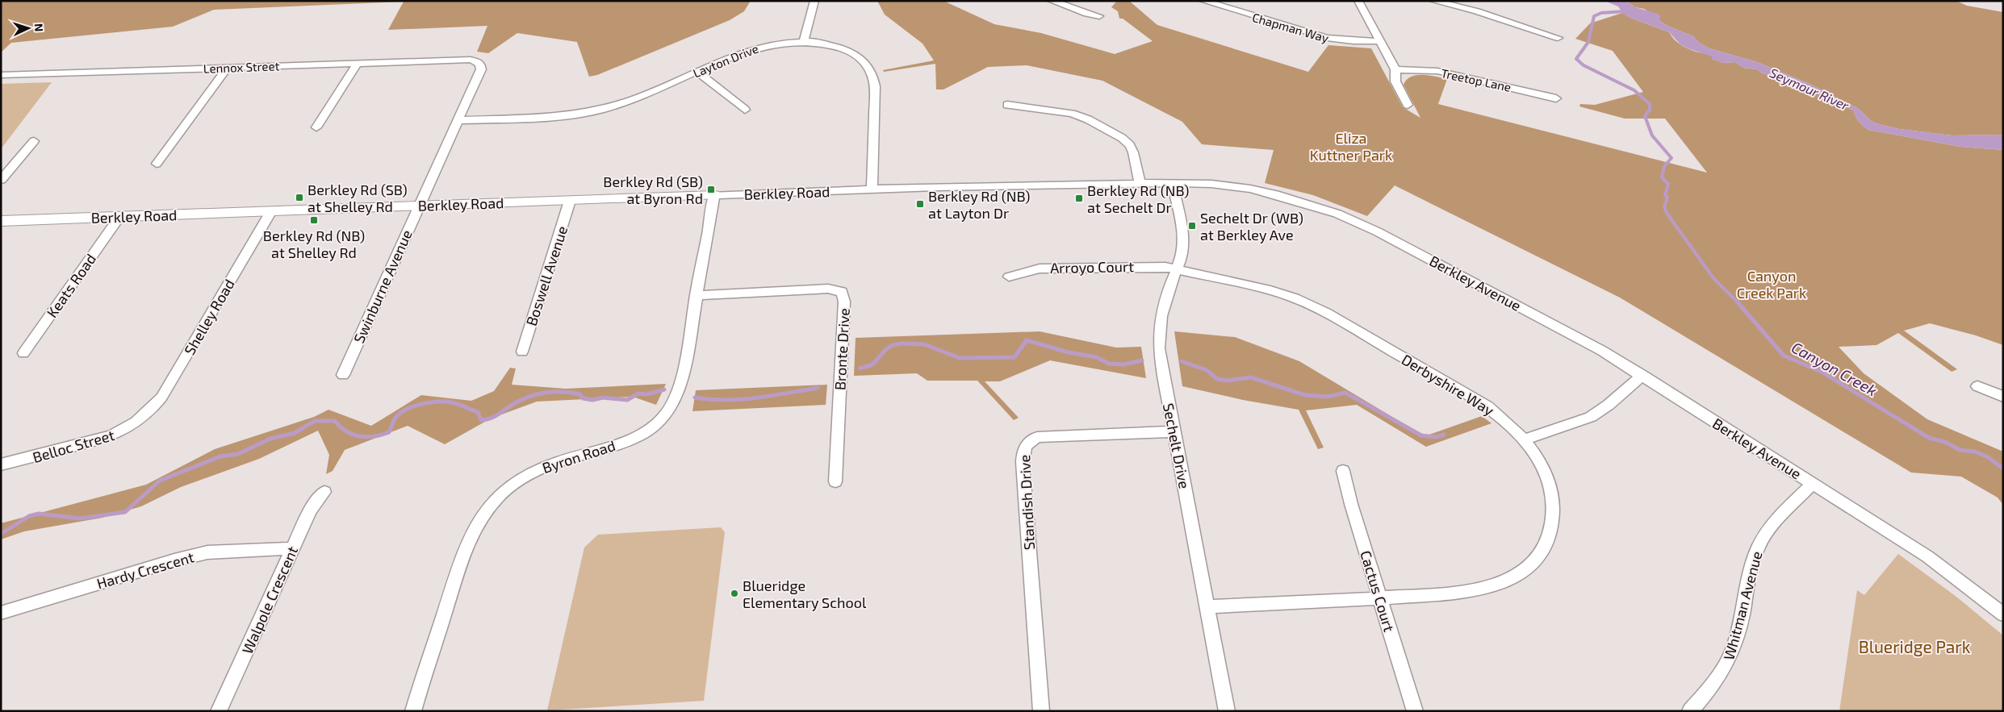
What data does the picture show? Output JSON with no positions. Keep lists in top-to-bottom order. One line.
{"streets":{"street":["Chapman Way","Layton Drive","Lennox Street","Treetop Lane","Berkley Road","Arroyo Court","Boswell Avenue","Berkley Avenue","Keats Road","Swinburne Avenue","Shelley Road","Bronte Drive","Derbyshire Way","Belloc Street","Sechelt Drive","Byron Road","Standish Drive","Hardy Crescent","Cactus Court","Walpole Crescent","Whitman Avenue"]},"crossings":[["Layton Drive","Berkley Road"],["Layton Drive","Berkley Avenue"],["Layton Drive","Swinburne Avenue"],["Lennox Street","Swinburne Avenue"],["Berkley Road","Boswell Avenue"],["Berkley Road","Berkley Avenue"],["Berkley Road","Keats Road"],["Berkley Road","Swinburne Avenue"],["Berkley Road","Shelley Road"],["Berkley Road","Byron Road"],["Arroyo Court","Derbyshire Way"],["Arroyo Court","Sechelt Drive"],["Berkley Avenue","Sechelt Drive"],["Berkley Avenue","Whitman Avenue"],["Shelley Road","Belloc Street"],["Bronte Drive","Byron Road"],["Derbyshire Way","Sechelt Drive"],["Derbyshire Way","Cactus Court"],["Sechelt Drive","Standish Drive"],["Hardy Crescent","Walpole Crescent"]],"water":["Seymour River","Canyon Creek"],"parks":["Eliza Kuttner Park","Canyon Creek Park","Blueridge Park"],"places":{"transit":["Berkley Rd (SB) at Byron Rd","Berkley Rd (SB) at Shelley Rd","Berkley Rd (NB) at Sechelt Dr","Berkley Rd (NB) at Layton Dr","Berkley Rd (NB) at Shelley Rd","Sechelt Dr (WB) at Berkley Ave"],"other":["Blueridge Elementary School"]},"north":"right"}
